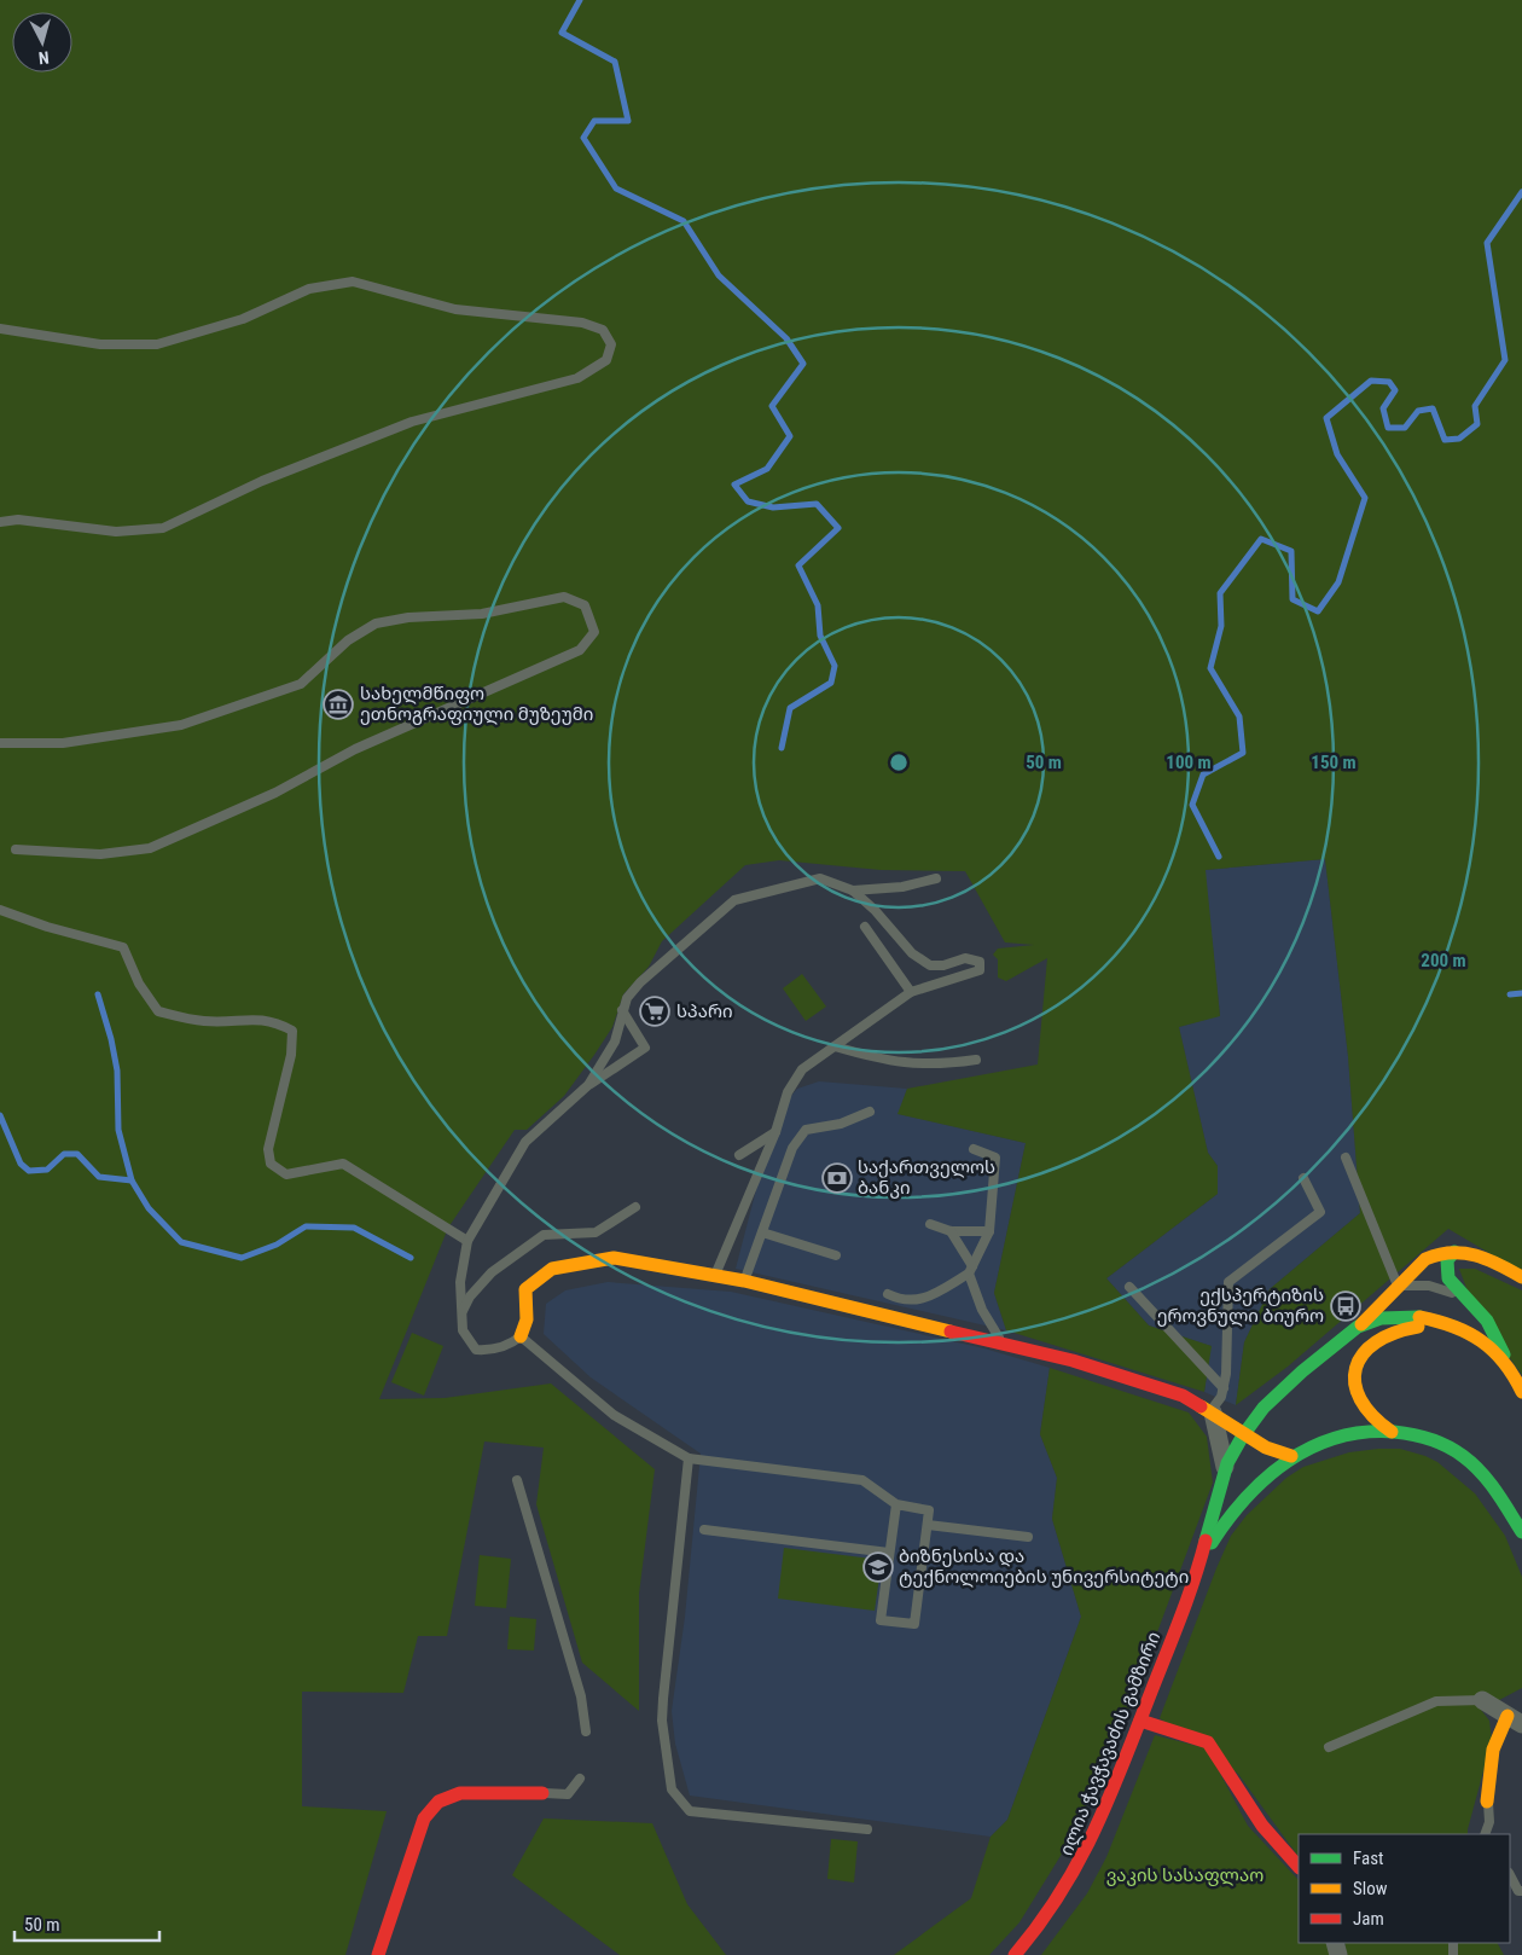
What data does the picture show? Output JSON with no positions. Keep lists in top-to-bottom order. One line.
{"streets":{"street":["ილია ჭავჭავაძის გამზირი"]},"parks":["ვაკის სასაფლაო"],"places":{"museum":["სახელმწიფო ეთნოგრაფიული მუზეუმი"],"supermarket":["სპარი"],"bank":["საქართველოს ბანკი"],"bus stop":["ექსპერტიზის ეროვნული ბიურო"],"school or university":["ბიზნესისა და ტექნოლოიების უნივერსიტეტი"]},"legend":["Fast","Slow","Jam"],"scale_bar":"50 m","north":"bottom","rings":["50 m","100 m","150 m","200 m"]}
